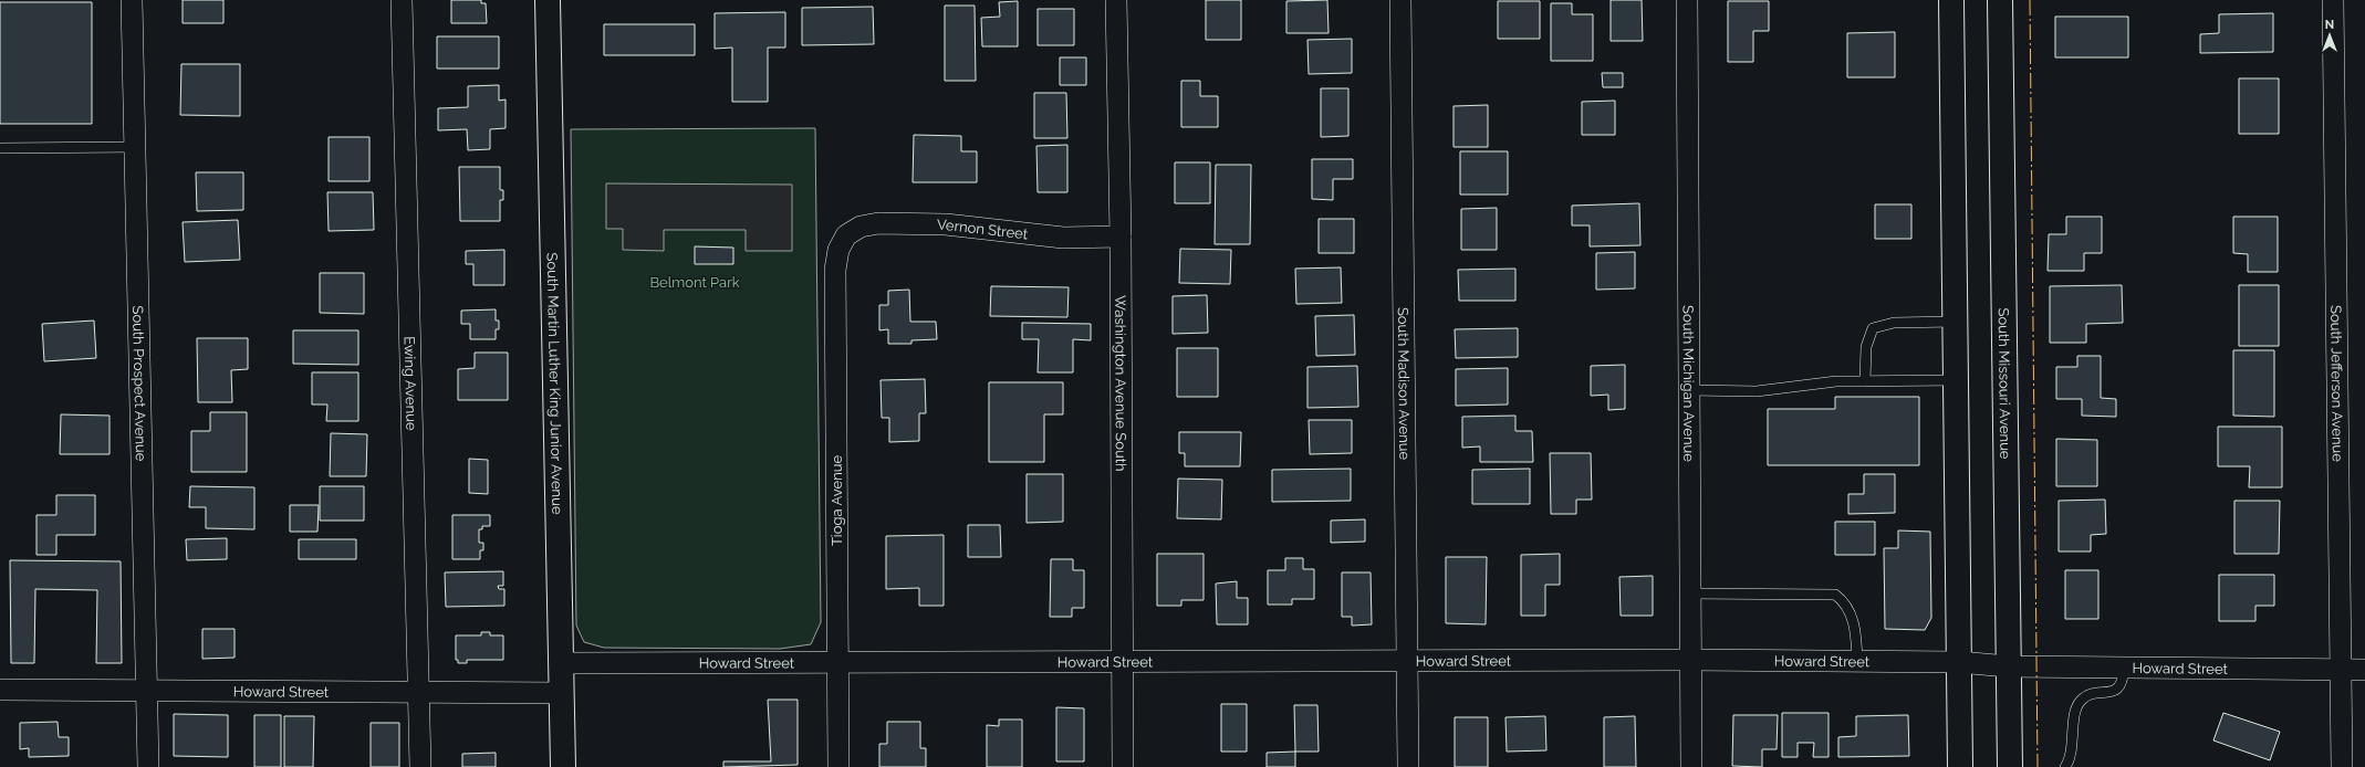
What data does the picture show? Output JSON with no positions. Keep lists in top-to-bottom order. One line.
{"streets":{"main road":["South Martin Luther King Junior Avenue","South Missouri Avenue"],"street":["Vernon Street","South Prospect Avenue","Ewing Avenue","Washington Avenue South","South Madison Avenue","South Michigan Avenue","South Jefferson Avenue","Tioga Avenue","Howard Street"]},"crossings":[["Vernon Street","Washington Avenue South"],["Vernon Street","Tioga Avenue"],["South Prospect Avenue","Howard Street"],["Ewing Avenue","Howard Street"],["South Martin Luther King Junior Avenue","Howard Street"],["Washington Avenue South","Howard Street"],["South Madison Avenue","Howard Street"],["South Michigan Avenue","Howard Street"],["South Missouri Avenue","Howard Street"],["South Jefferson Avenue","Howard Street"],["Tioga Avenue","Howard Street"]],"parks":["Belmont Park"],"north":"top"}
